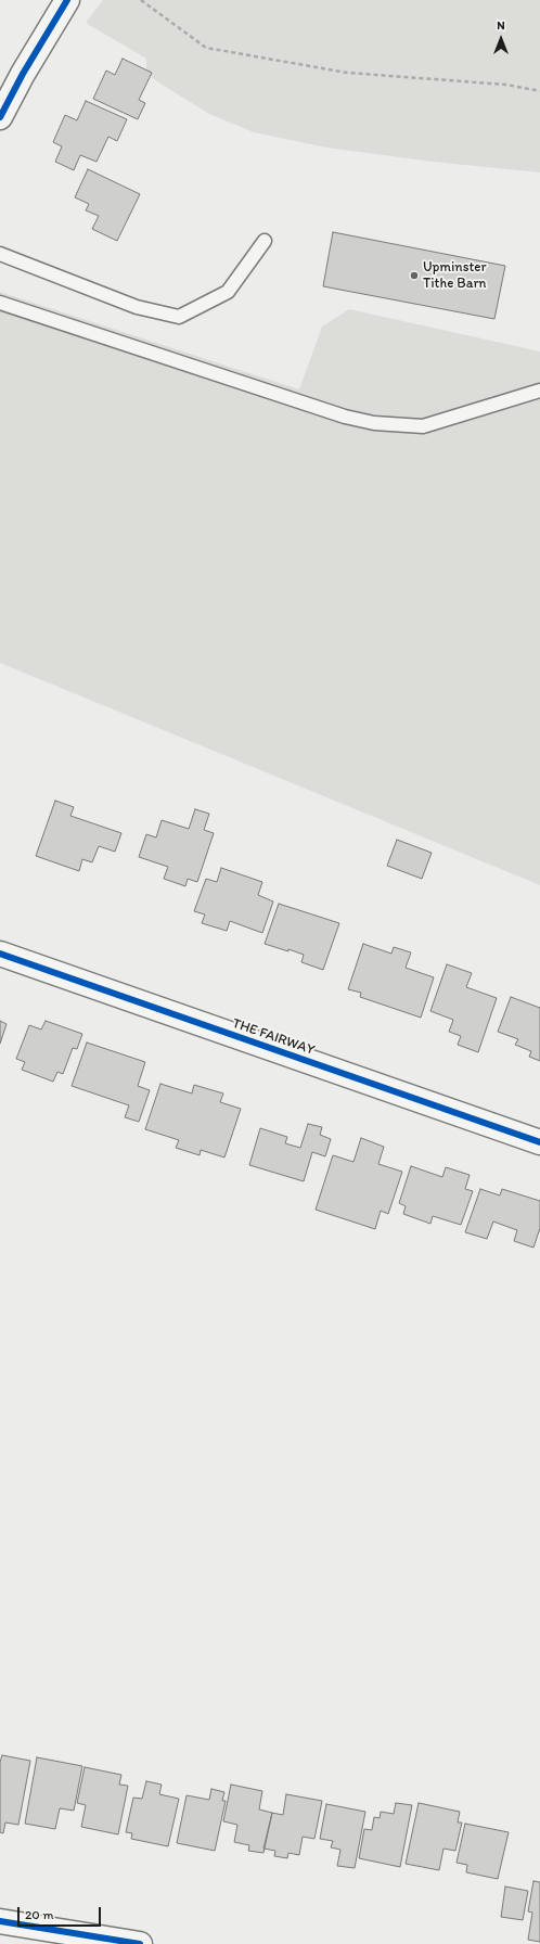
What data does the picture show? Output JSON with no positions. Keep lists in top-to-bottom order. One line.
{"streets":{"street":["THE FAIRWAY"]},"places":["Upminster Tithe Barn"],"scale_bar":"20 m","north":"top"}
